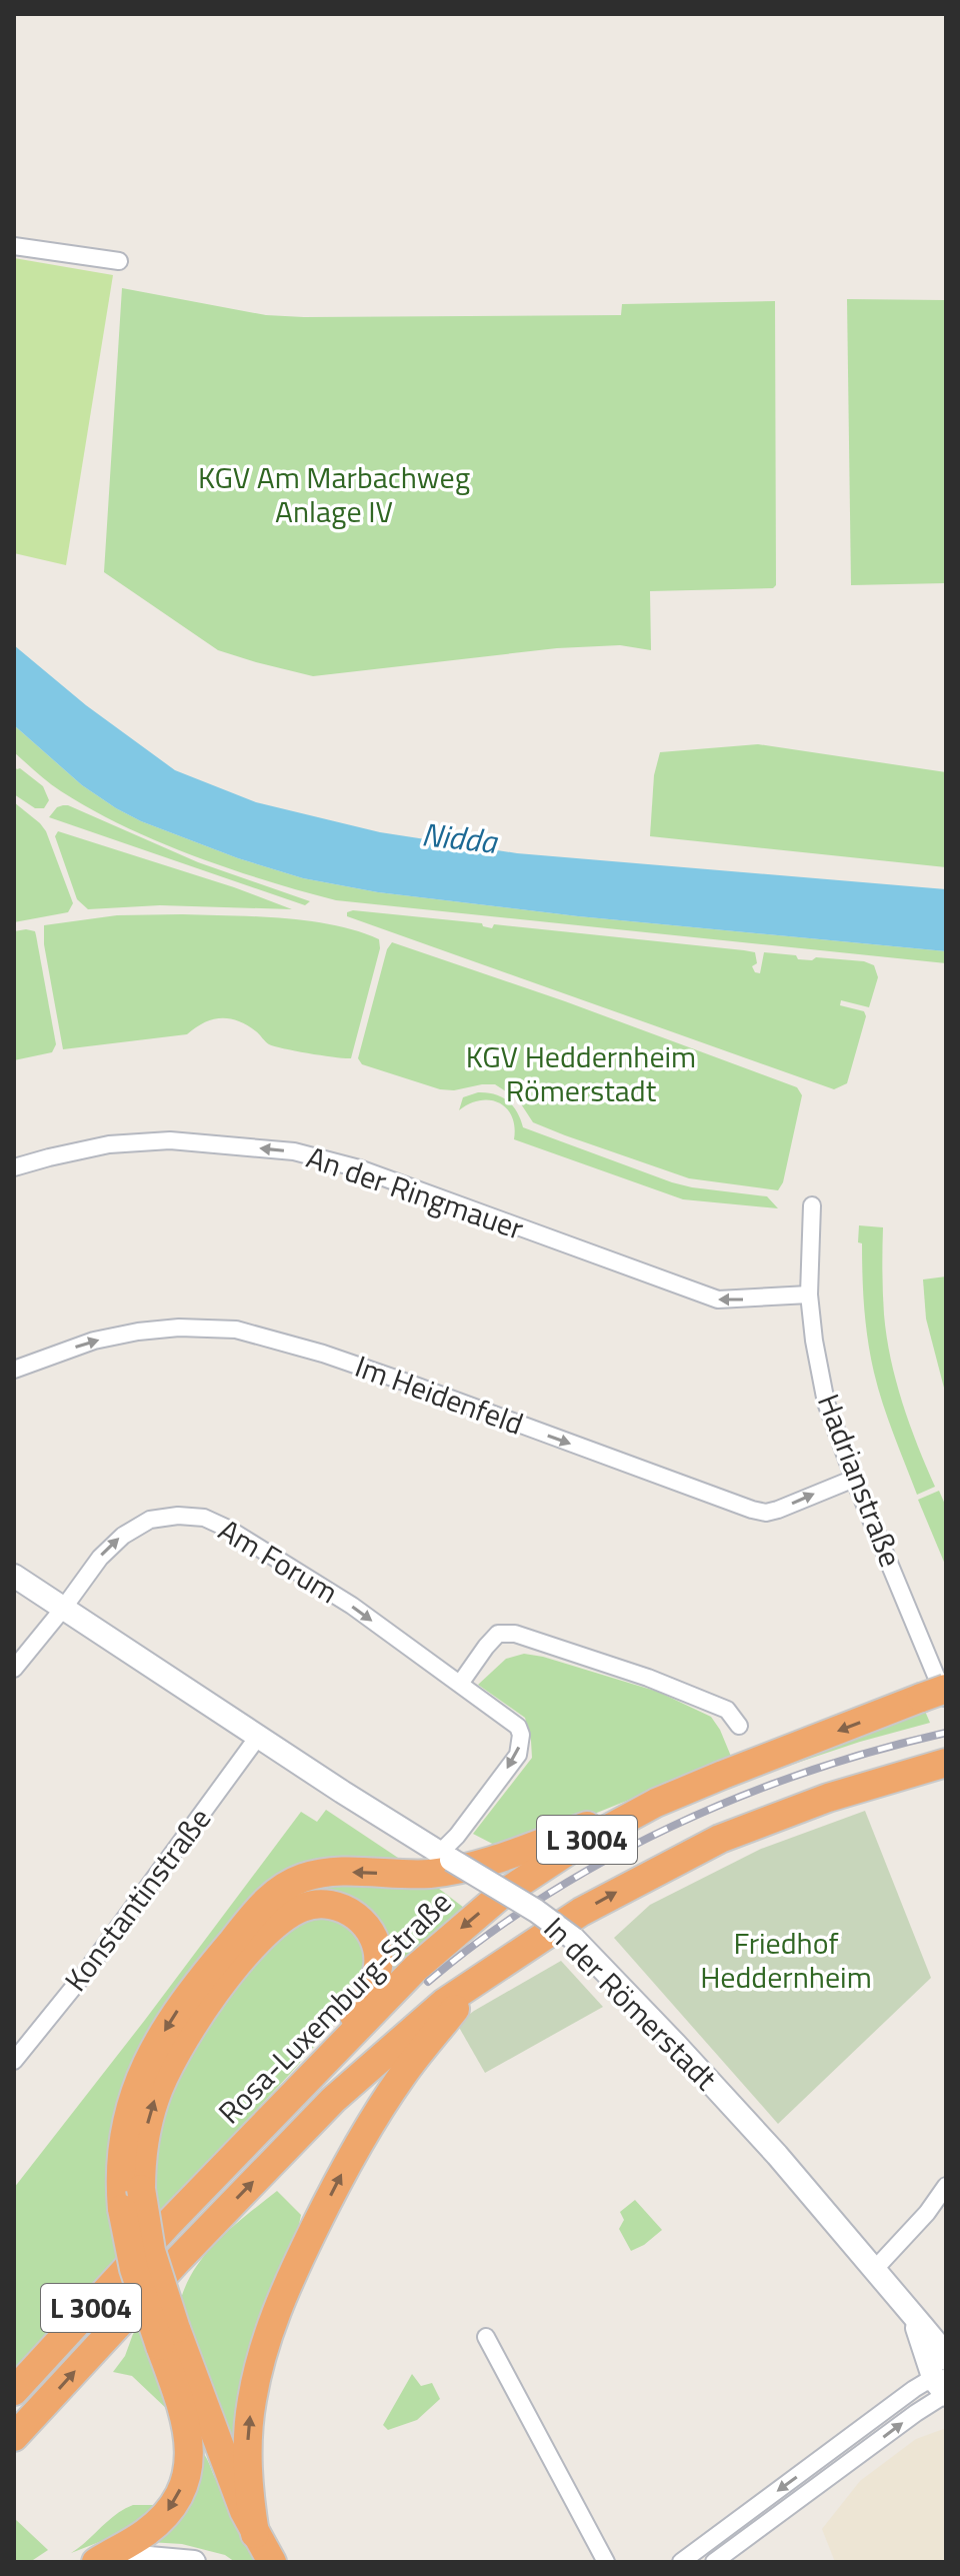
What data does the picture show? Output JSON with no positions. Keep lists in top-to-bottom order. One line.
{"streets":{"highway":["L 3004","Rosa-Luxemburg-Straße"],"street":["An der Ringmauer","Im Heidenfeld","Hadrianstraße","Am Forum","Konstantinstraße","In der Römerstadt"]},"crossings":[["An der Ringmauer","Hadrianstraße"],["Im Heidenfeld","Hadrianstraße"],["Hadrianstraße","Rosa-Luxemburg-Straße"],["Am Forum","In der Römerstadt"],["Konstantinstraße","In der Römerstadt"]],"one_way":["An der Ringmauer","Im Heidenfeld"],"water":["Nidda"],"parks":["KGV Am Marbachweg Anlage IV","KGV Heddernheim Römerstadt","Friedhof Heddernheim"]}
